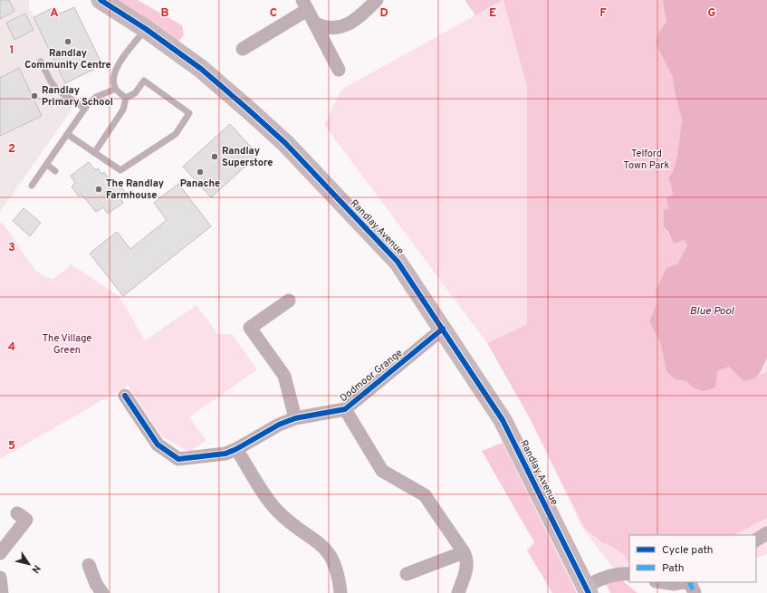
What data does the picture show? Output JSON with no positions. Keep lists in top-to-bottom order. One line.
{"streets":{"street":["Randlay Avenue","Dodmoor Grange"]},"crossings":[["Randlay Avenue","Dodmoor Grange"]],"water":["Blue Pool"],"parks":["Telford Town Park","The Village Green"],"places":["Randlay Community Centre","Randlay Primary School","Randlay Superstore","Panache","The Randlay Farmhouse"],"legend":["Cycle path","Path"],"north":"bottom right","grid":{"columns":["A","B","C","D","E","F","G"],"rows":["1","2","3","4","5"]}}
